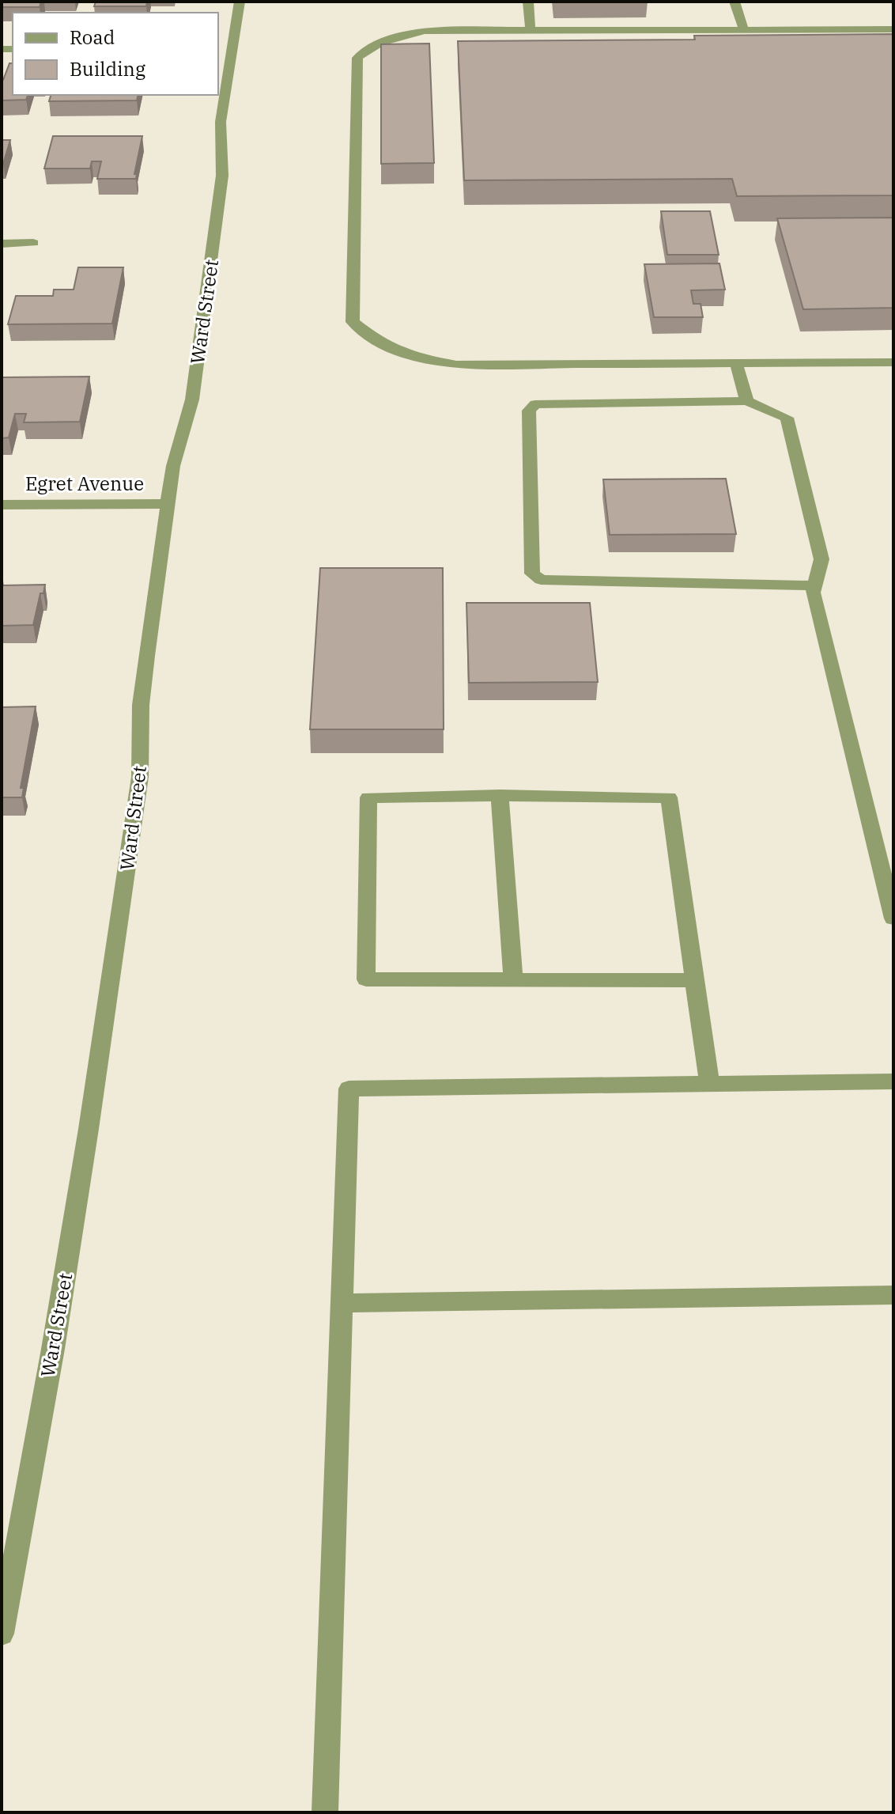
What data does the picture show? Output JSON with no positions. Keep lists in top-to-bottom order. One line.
{"streets":{"street":["Ward Street","Egret Avenue"]},"crossings":[["Ward Street","Egret Avenue"]],"legend":["Road","Building"]}
